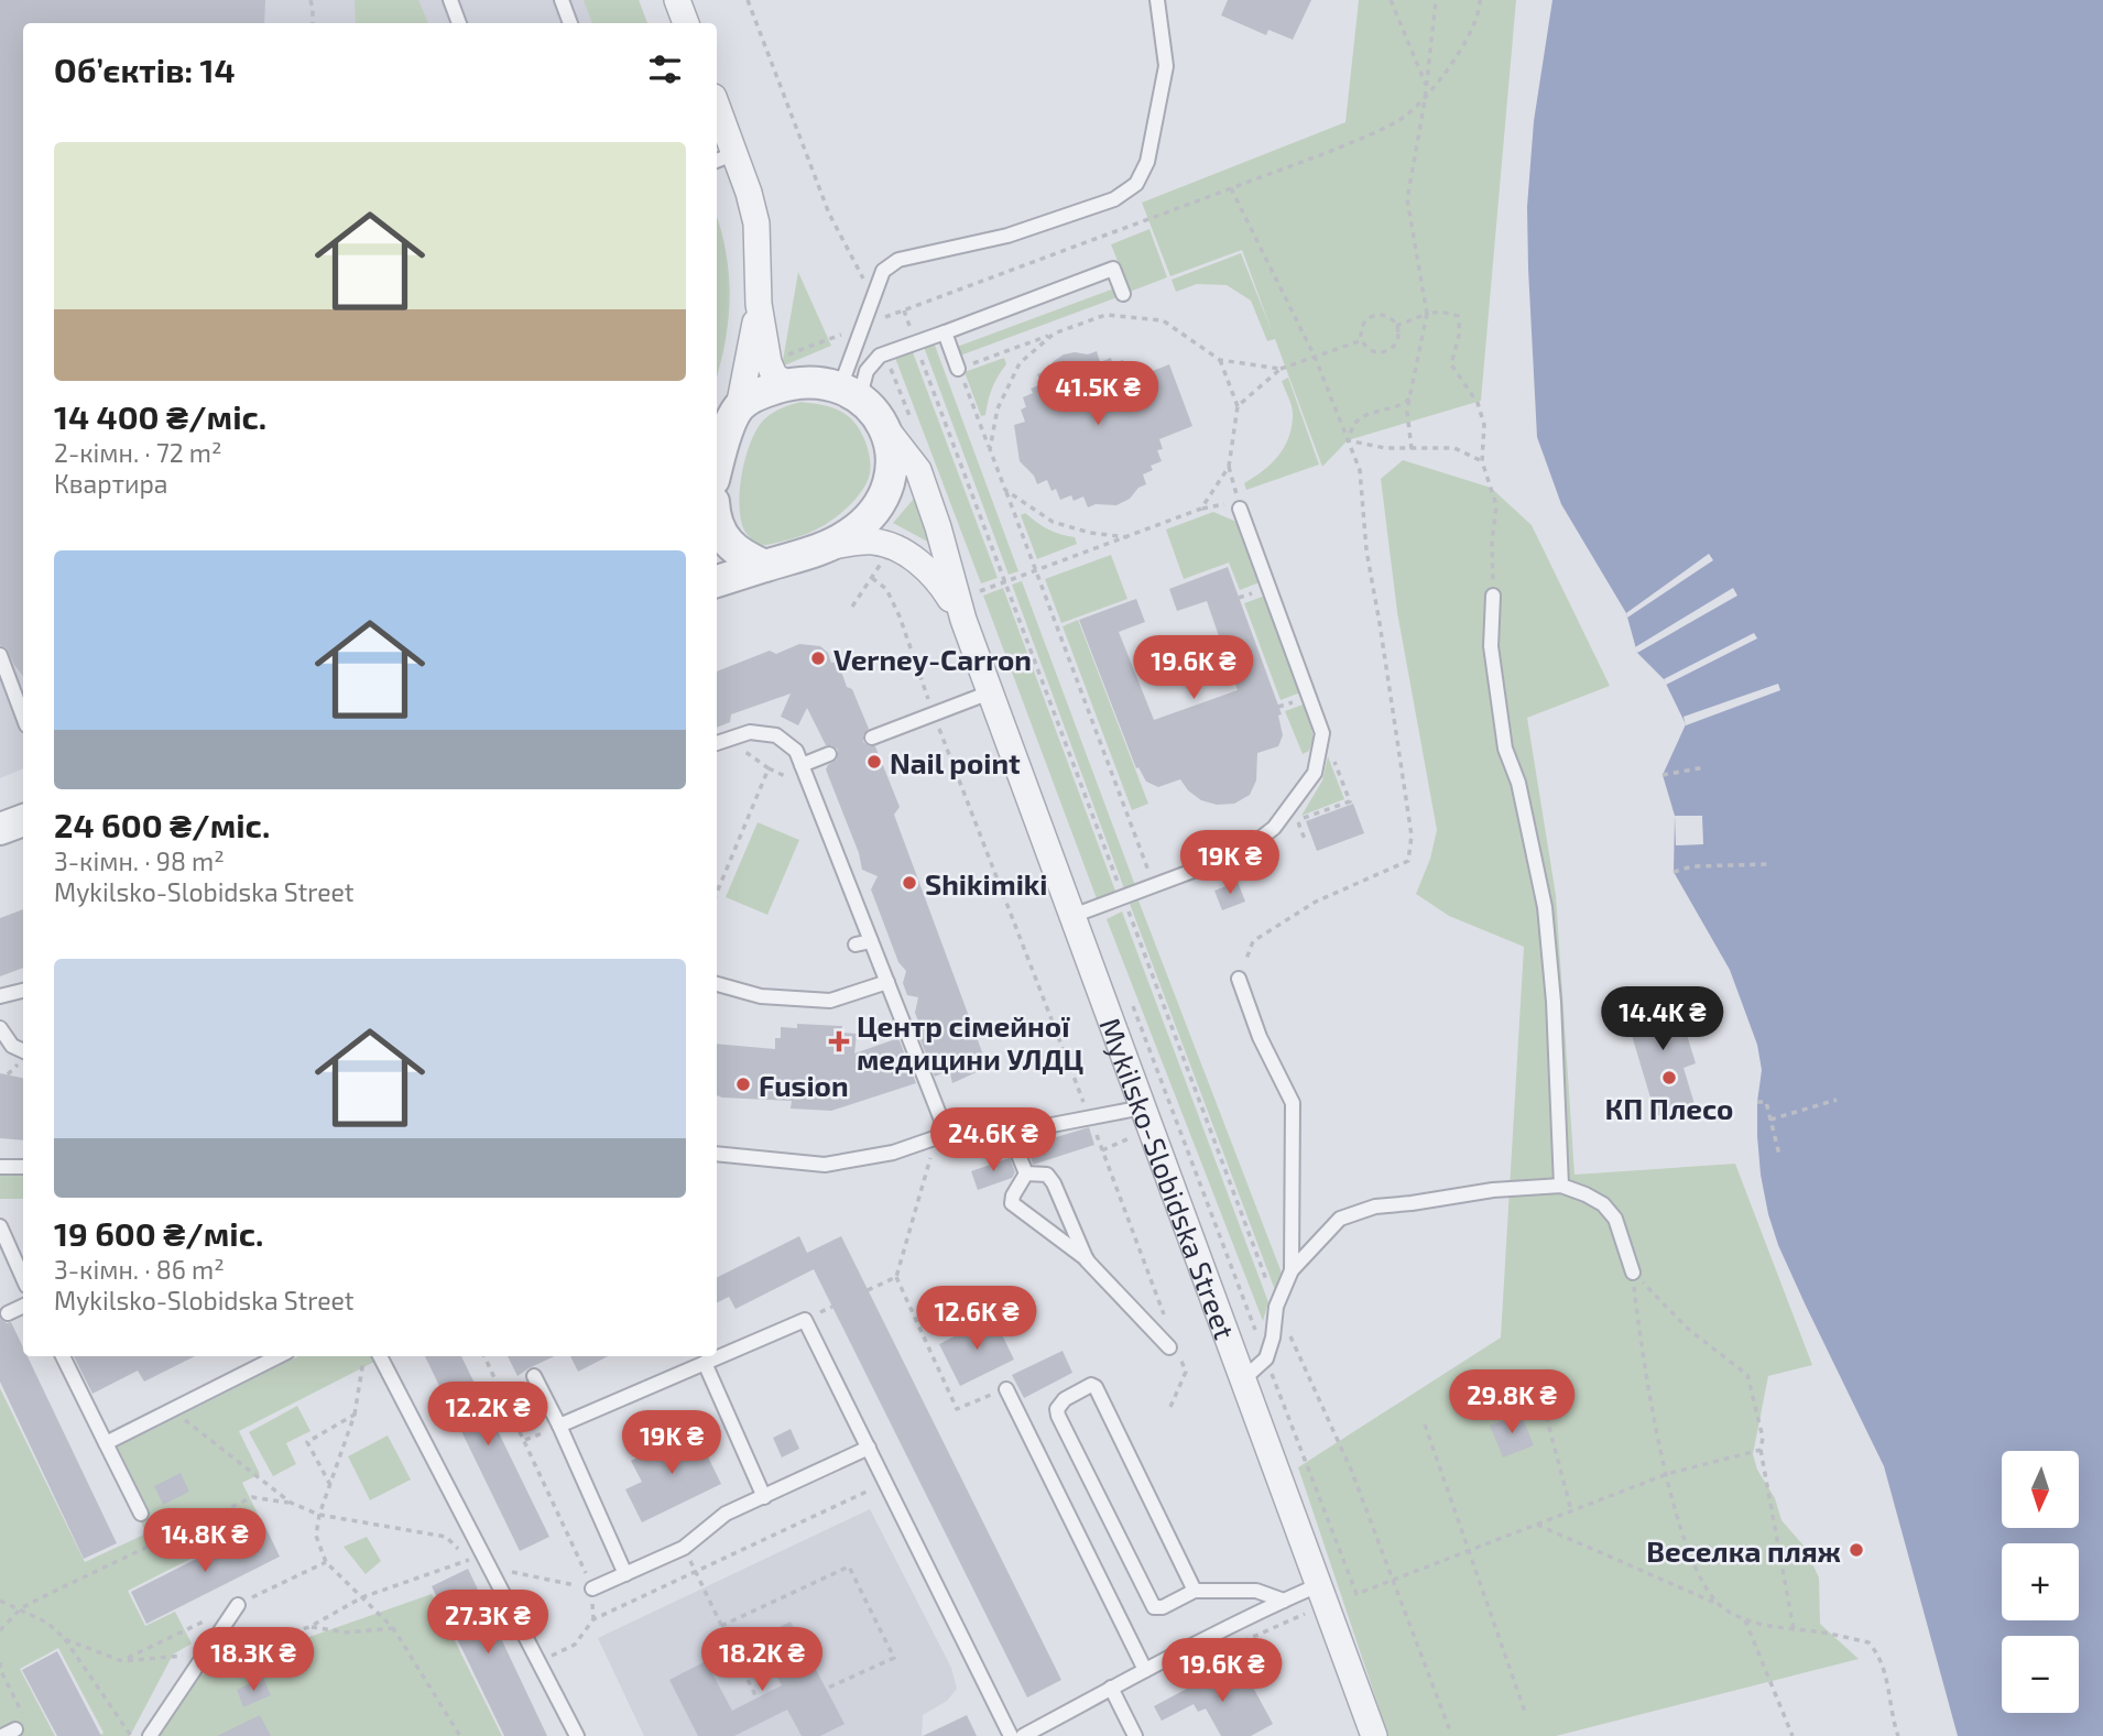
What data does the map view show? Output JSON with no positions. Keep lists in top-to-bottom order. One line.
{"streets":{"street":["Mykilsko-Slobidska Street"]},"places":{"other":["Verney-Carron","Nail point","Shikimiki","КП Плесо","Fusion","Веселка пляж"],"health":["Центр сімейної медицини УЛДЦ"]},"north":"bottom","page":{"heading":"Об’єктів: 14","list":[{"name":"14 400 ₴/міс.","note":"2-кімн. · 72 m² · Квартира"},{"name":"24 600 ₴/міс.","note":"3-кімн. · 98 m² · Mykilsko-Slobidska Street"},{"name":"19 600 ₴/міс.","note":"3-кімн. · 86 m² · Mykilsko-Slobidska Street"}],"price":["41.5K ₴","19.6K ₴","19K ₴","14.4K ₴","24.6K ₴","12.6K ₴","29.8K ₴","12.2K ₴","19K ₴","14.8K ₴","27.3K ₴","18.3K ₴","18.2K ₴","19.6K ₴"],"map_buttons":["+","−"]}}
